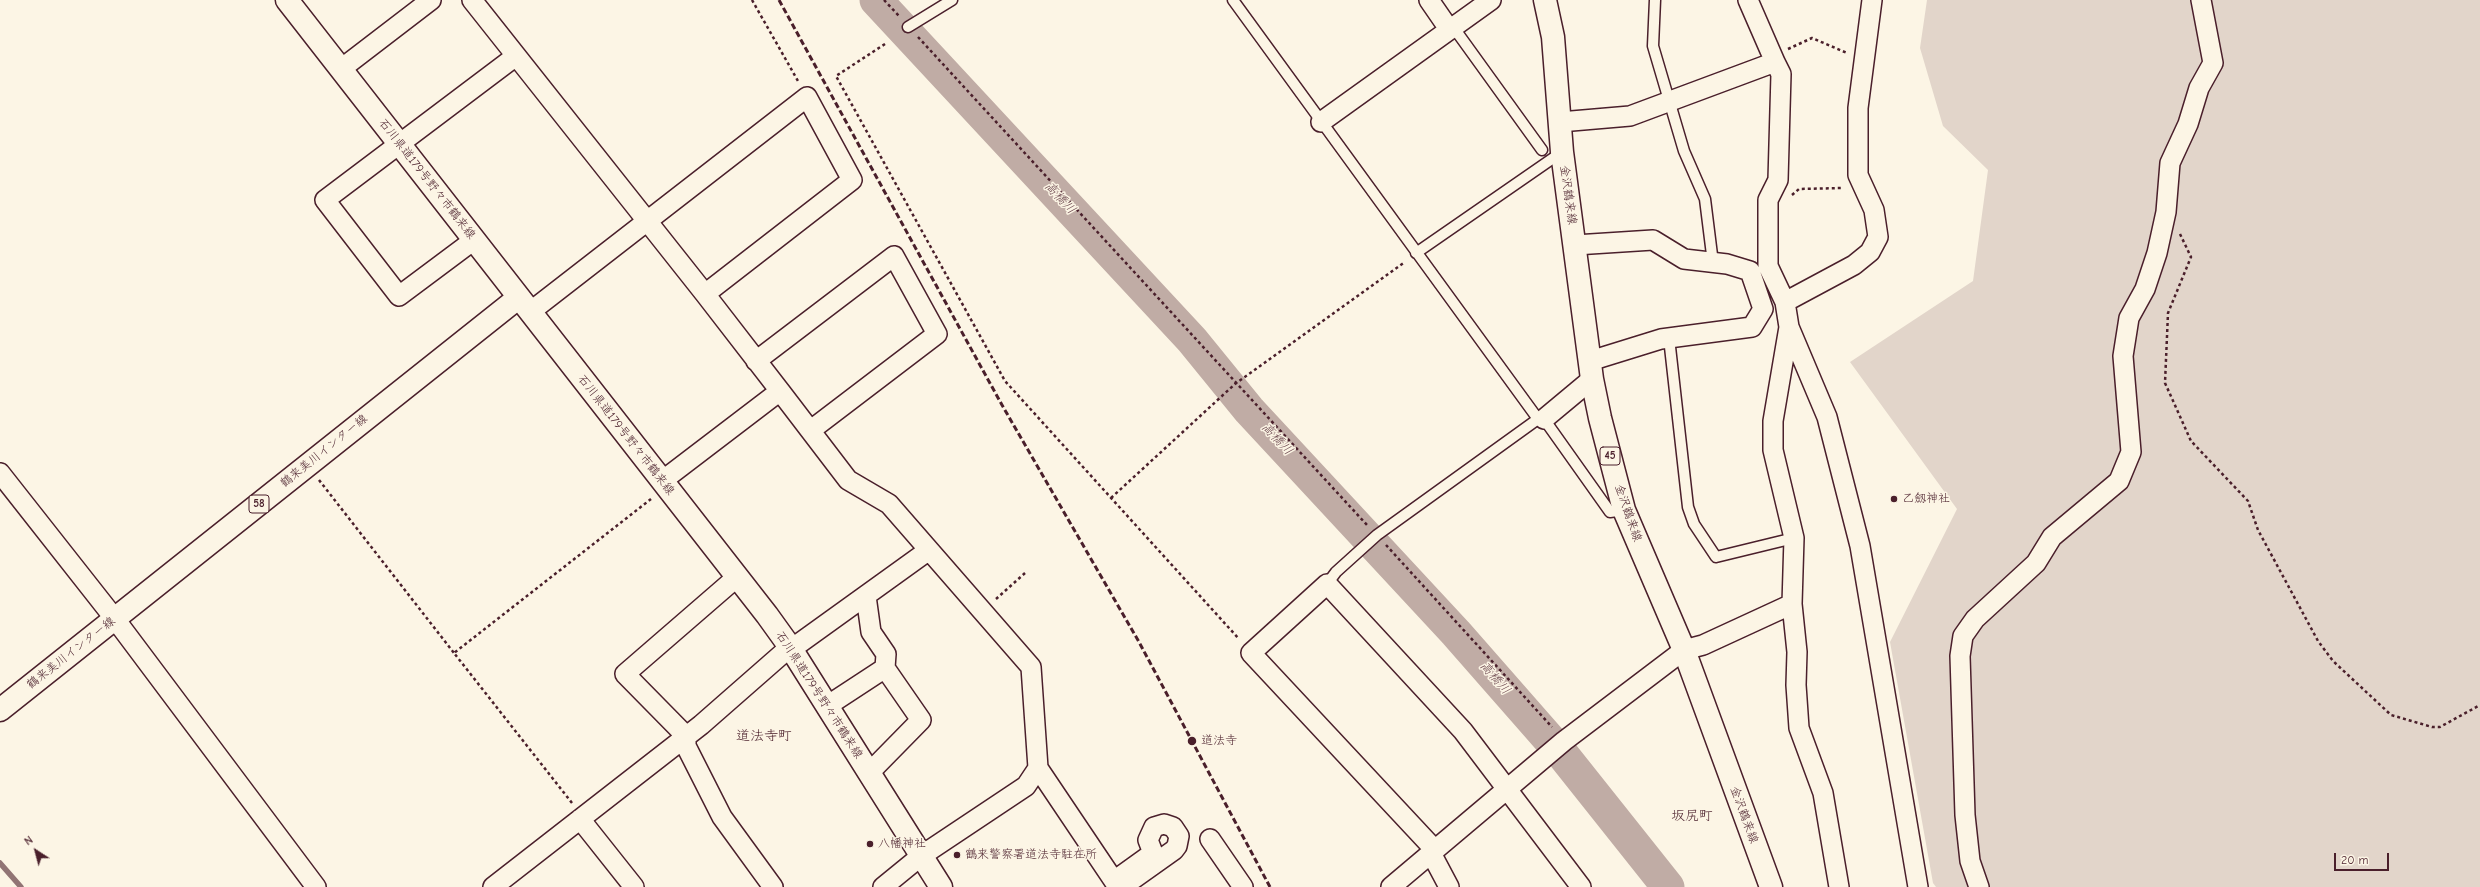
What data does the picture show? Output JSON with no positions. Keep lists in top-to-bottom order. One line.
{"streets":{"main road":["石川県道179号野々市鶴来線","金沢鶴来線","鶴来美川インター線","45","58"]},"crossings":[["石川県道179号野々市鶴来線","鶴来美川インター線"]],"districts":["道法寺町","坂尻町"],"water":["高橋川"],"places":["乙劔神社","道法寺","八幡神社","鶴来警察署道法寺駐在所"],"scale_bar":"20 m","north":"top left"}
